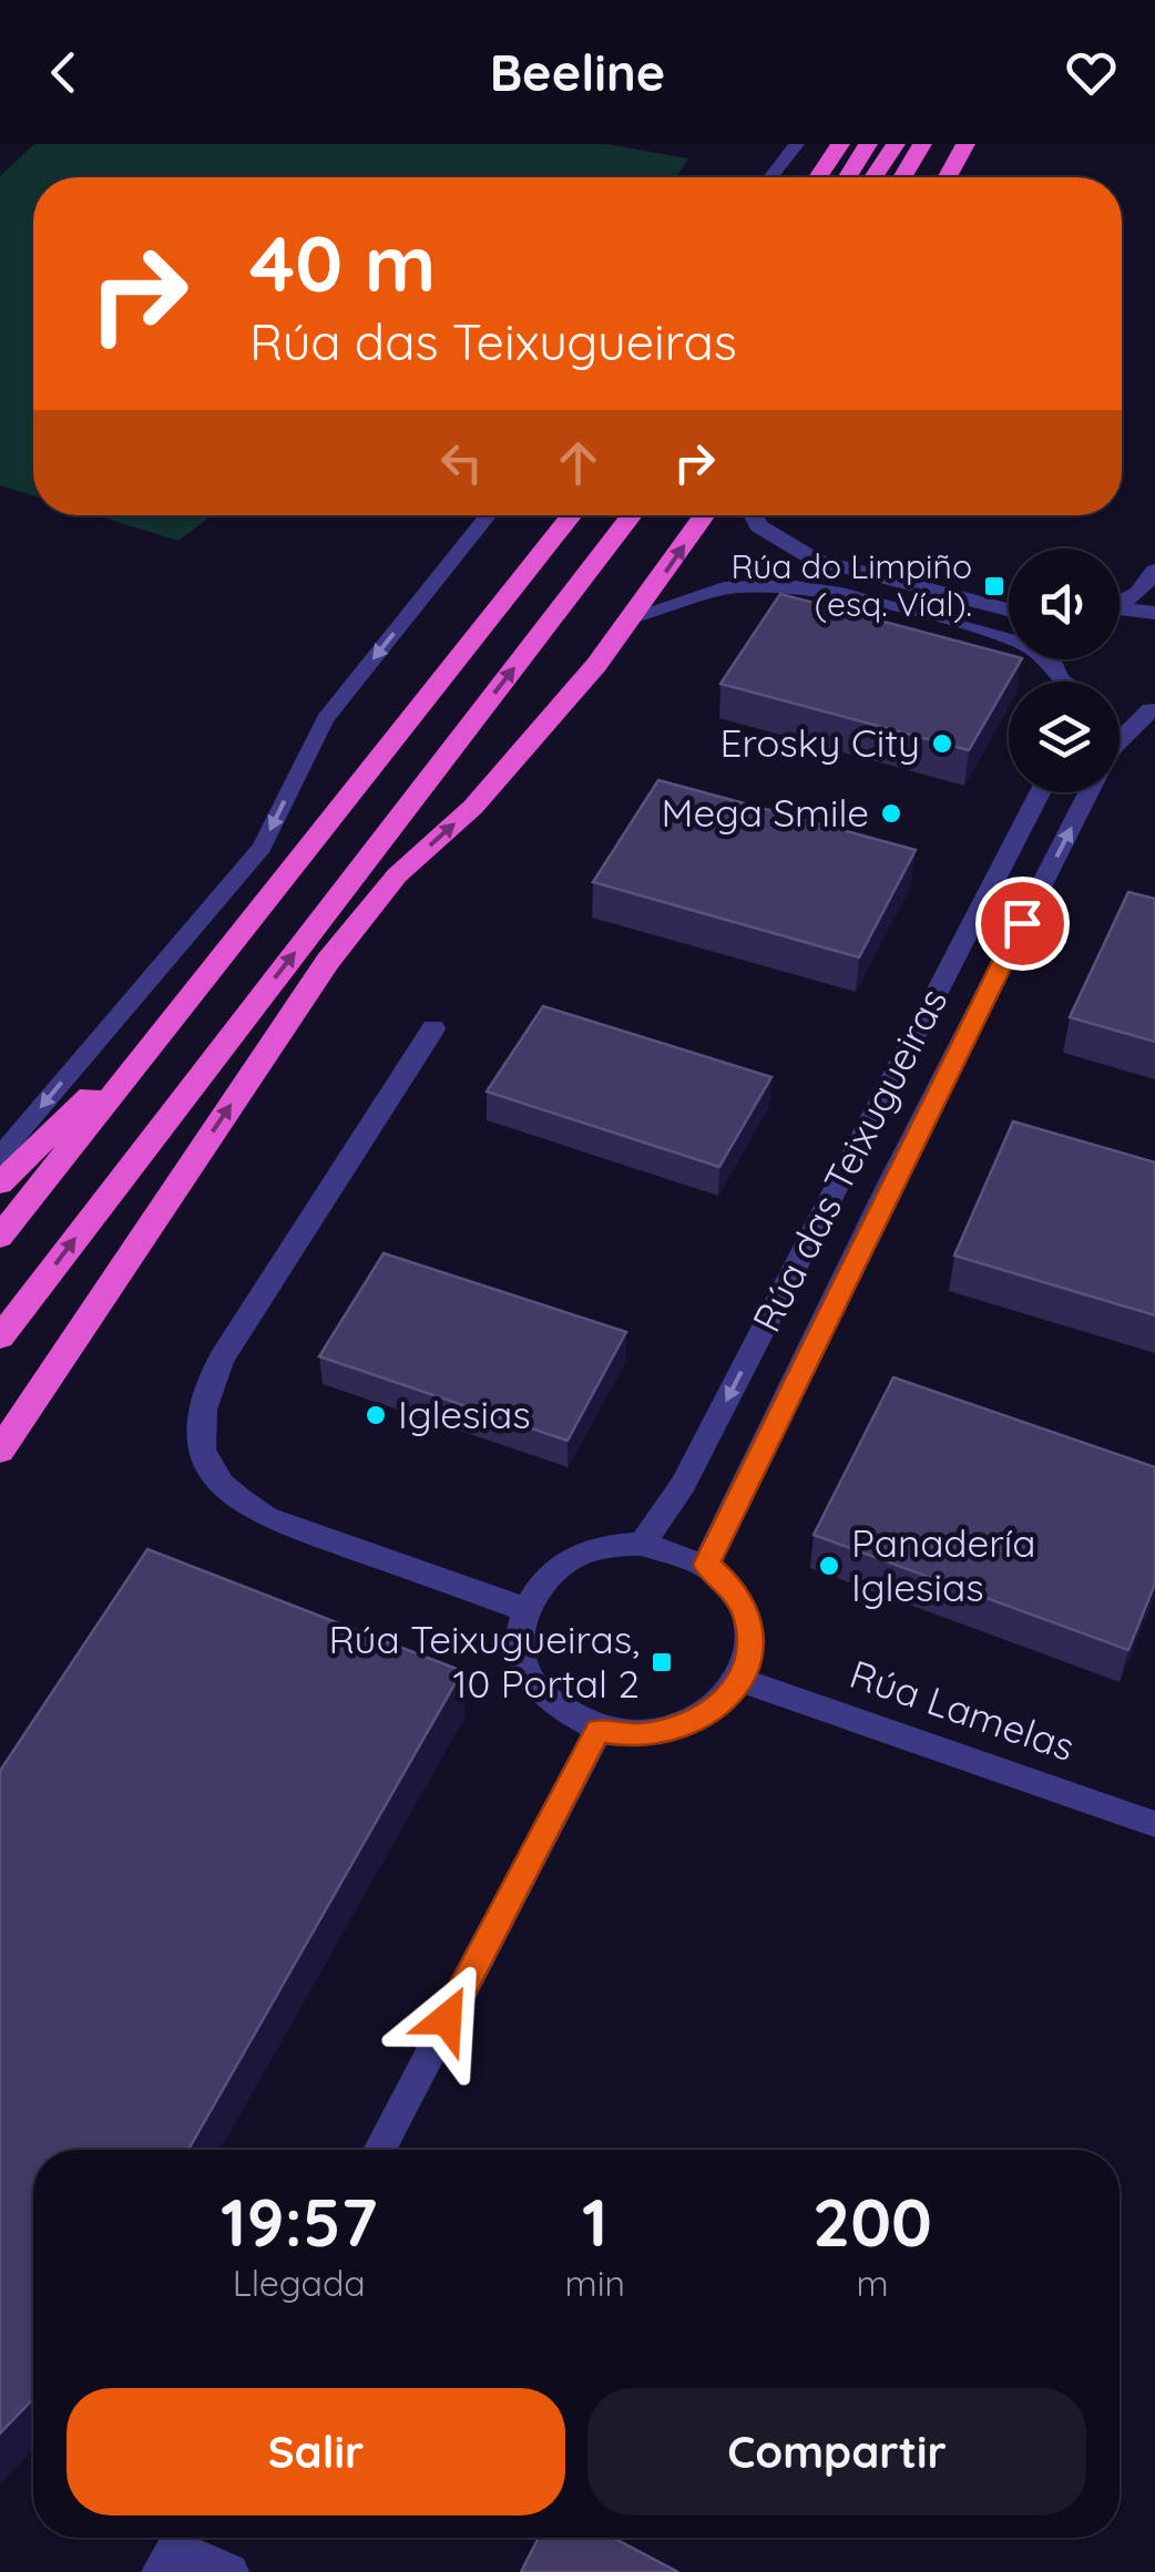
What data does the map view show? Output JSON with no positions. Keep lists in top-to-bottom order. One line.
{"streets":{"street":["Rúa das Teixugueiras","Rúa Lamelas"]},"crossings":[["Rúa das Teixugueiras","Rúa Lamelas"]],"places":{"transit":["Rúa do Limpiño (esq. Víal).","Rúa Teixugueiras, 10 Portal 2"],"other":["Erosky City","Mega Smile","Iglesias","Panadería Iglesias"]},"page":{"header":"Beeline","turn":["40 m","Rúa das Teixugueiras"],"eta":["19:57","Llegada","1","min","200","m"],"buttons":["Salir","Compartir"]}}
